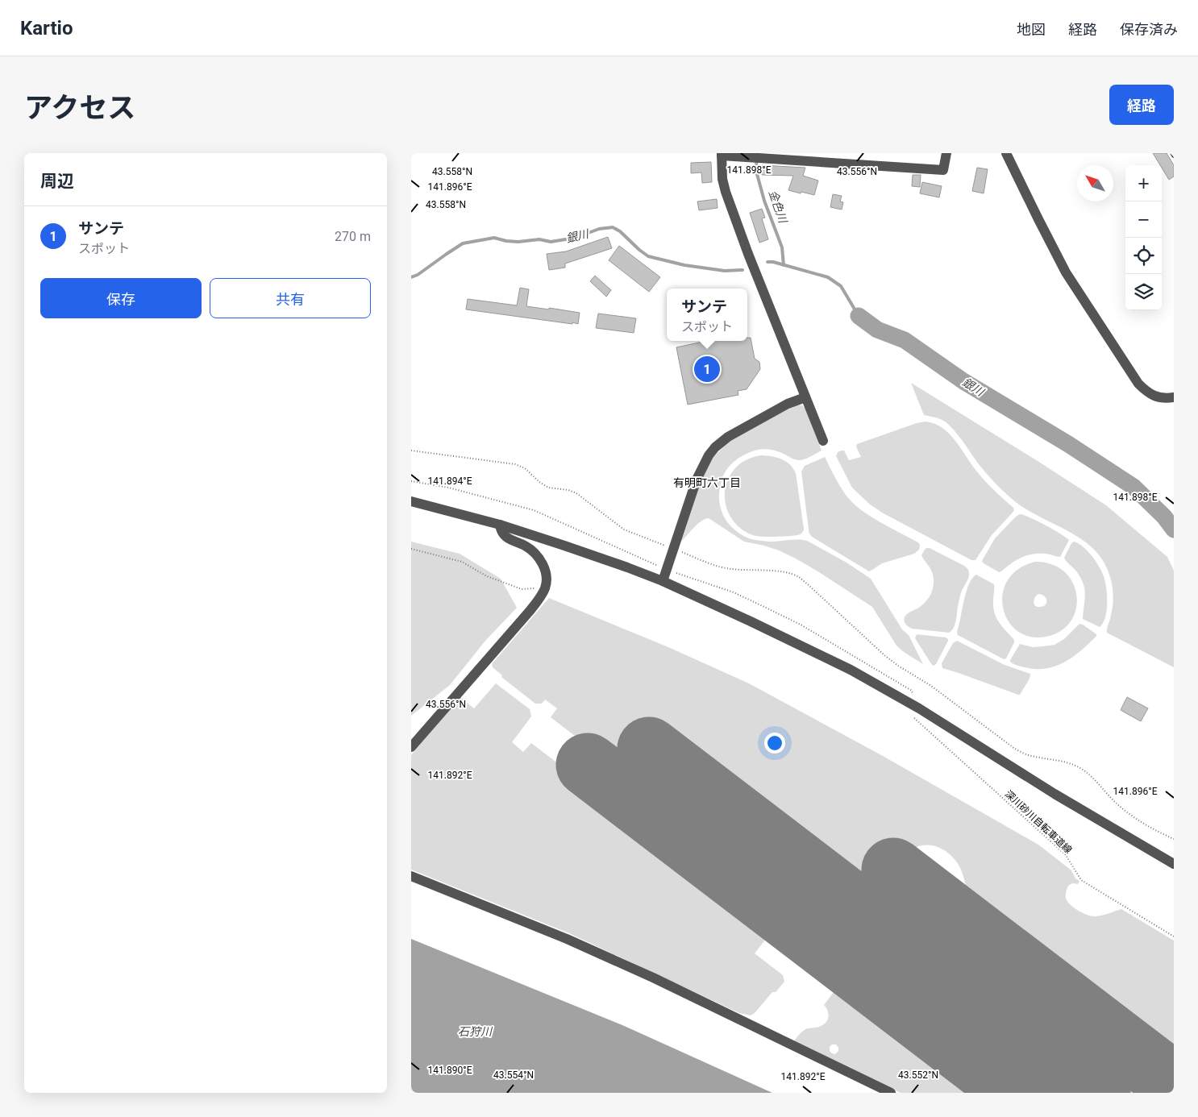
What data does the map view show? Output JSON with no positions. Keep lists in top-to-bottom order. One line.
{"streets":{"path":["深川砂川自転車道線"]},"districts":["有明町六丁目"],"water":["金色川","銀川","石狩川"],"north":"top left","page":{"header":"Kartio","nav":["地図","経路","保存済み"],"title":"アクセス","buttons":["経路",["保存","共有"]],"heading":"周辺","map_buttons":["+","−"],"list":[{"mark":"1","name":"サンテ","note":"スポット","value":"270 m"}],"popup":["サンテ","スポット"],"pins":"1"},"coordinates":["141.898°E","43.558°N","43.556°N","141.896°E","141.894°E","141.892°E","141.890°E","43.554°N","43.552°N"]}
